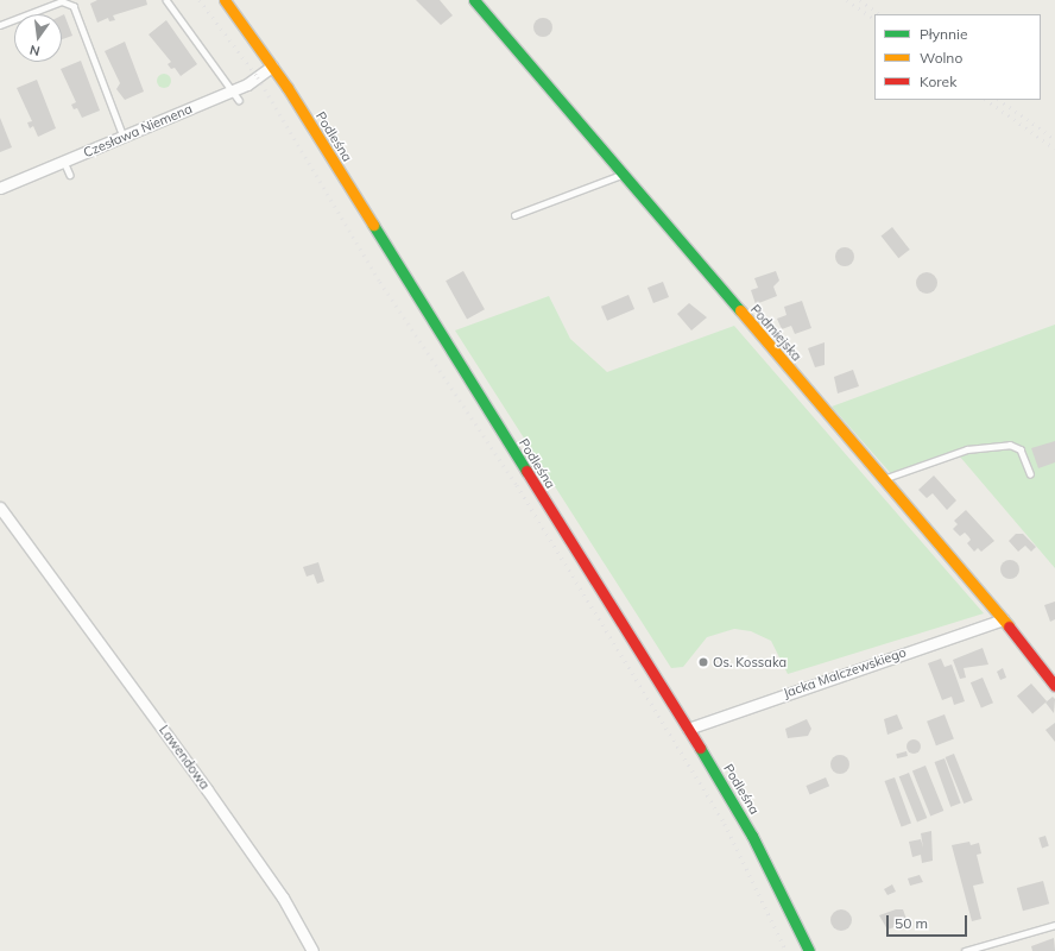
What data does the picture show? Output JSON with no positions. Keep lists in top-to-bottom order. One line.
{"streets":{"street":["Czesława Niemena","Podleśna","Podmiejska","Jacka Malczewskiego","Lawendowa"]},"crossings":[["Czesława Niemena","Podleśna"],["Podleśna","Jacka Malczewskiego"],["Podmiejska","Jacka Malczewskiego"]],"places":["Os. Kossaka"],"legend":["Płynnie","Wolno","Korek"],"scale_bar":"50 m","north":"bottom"}
